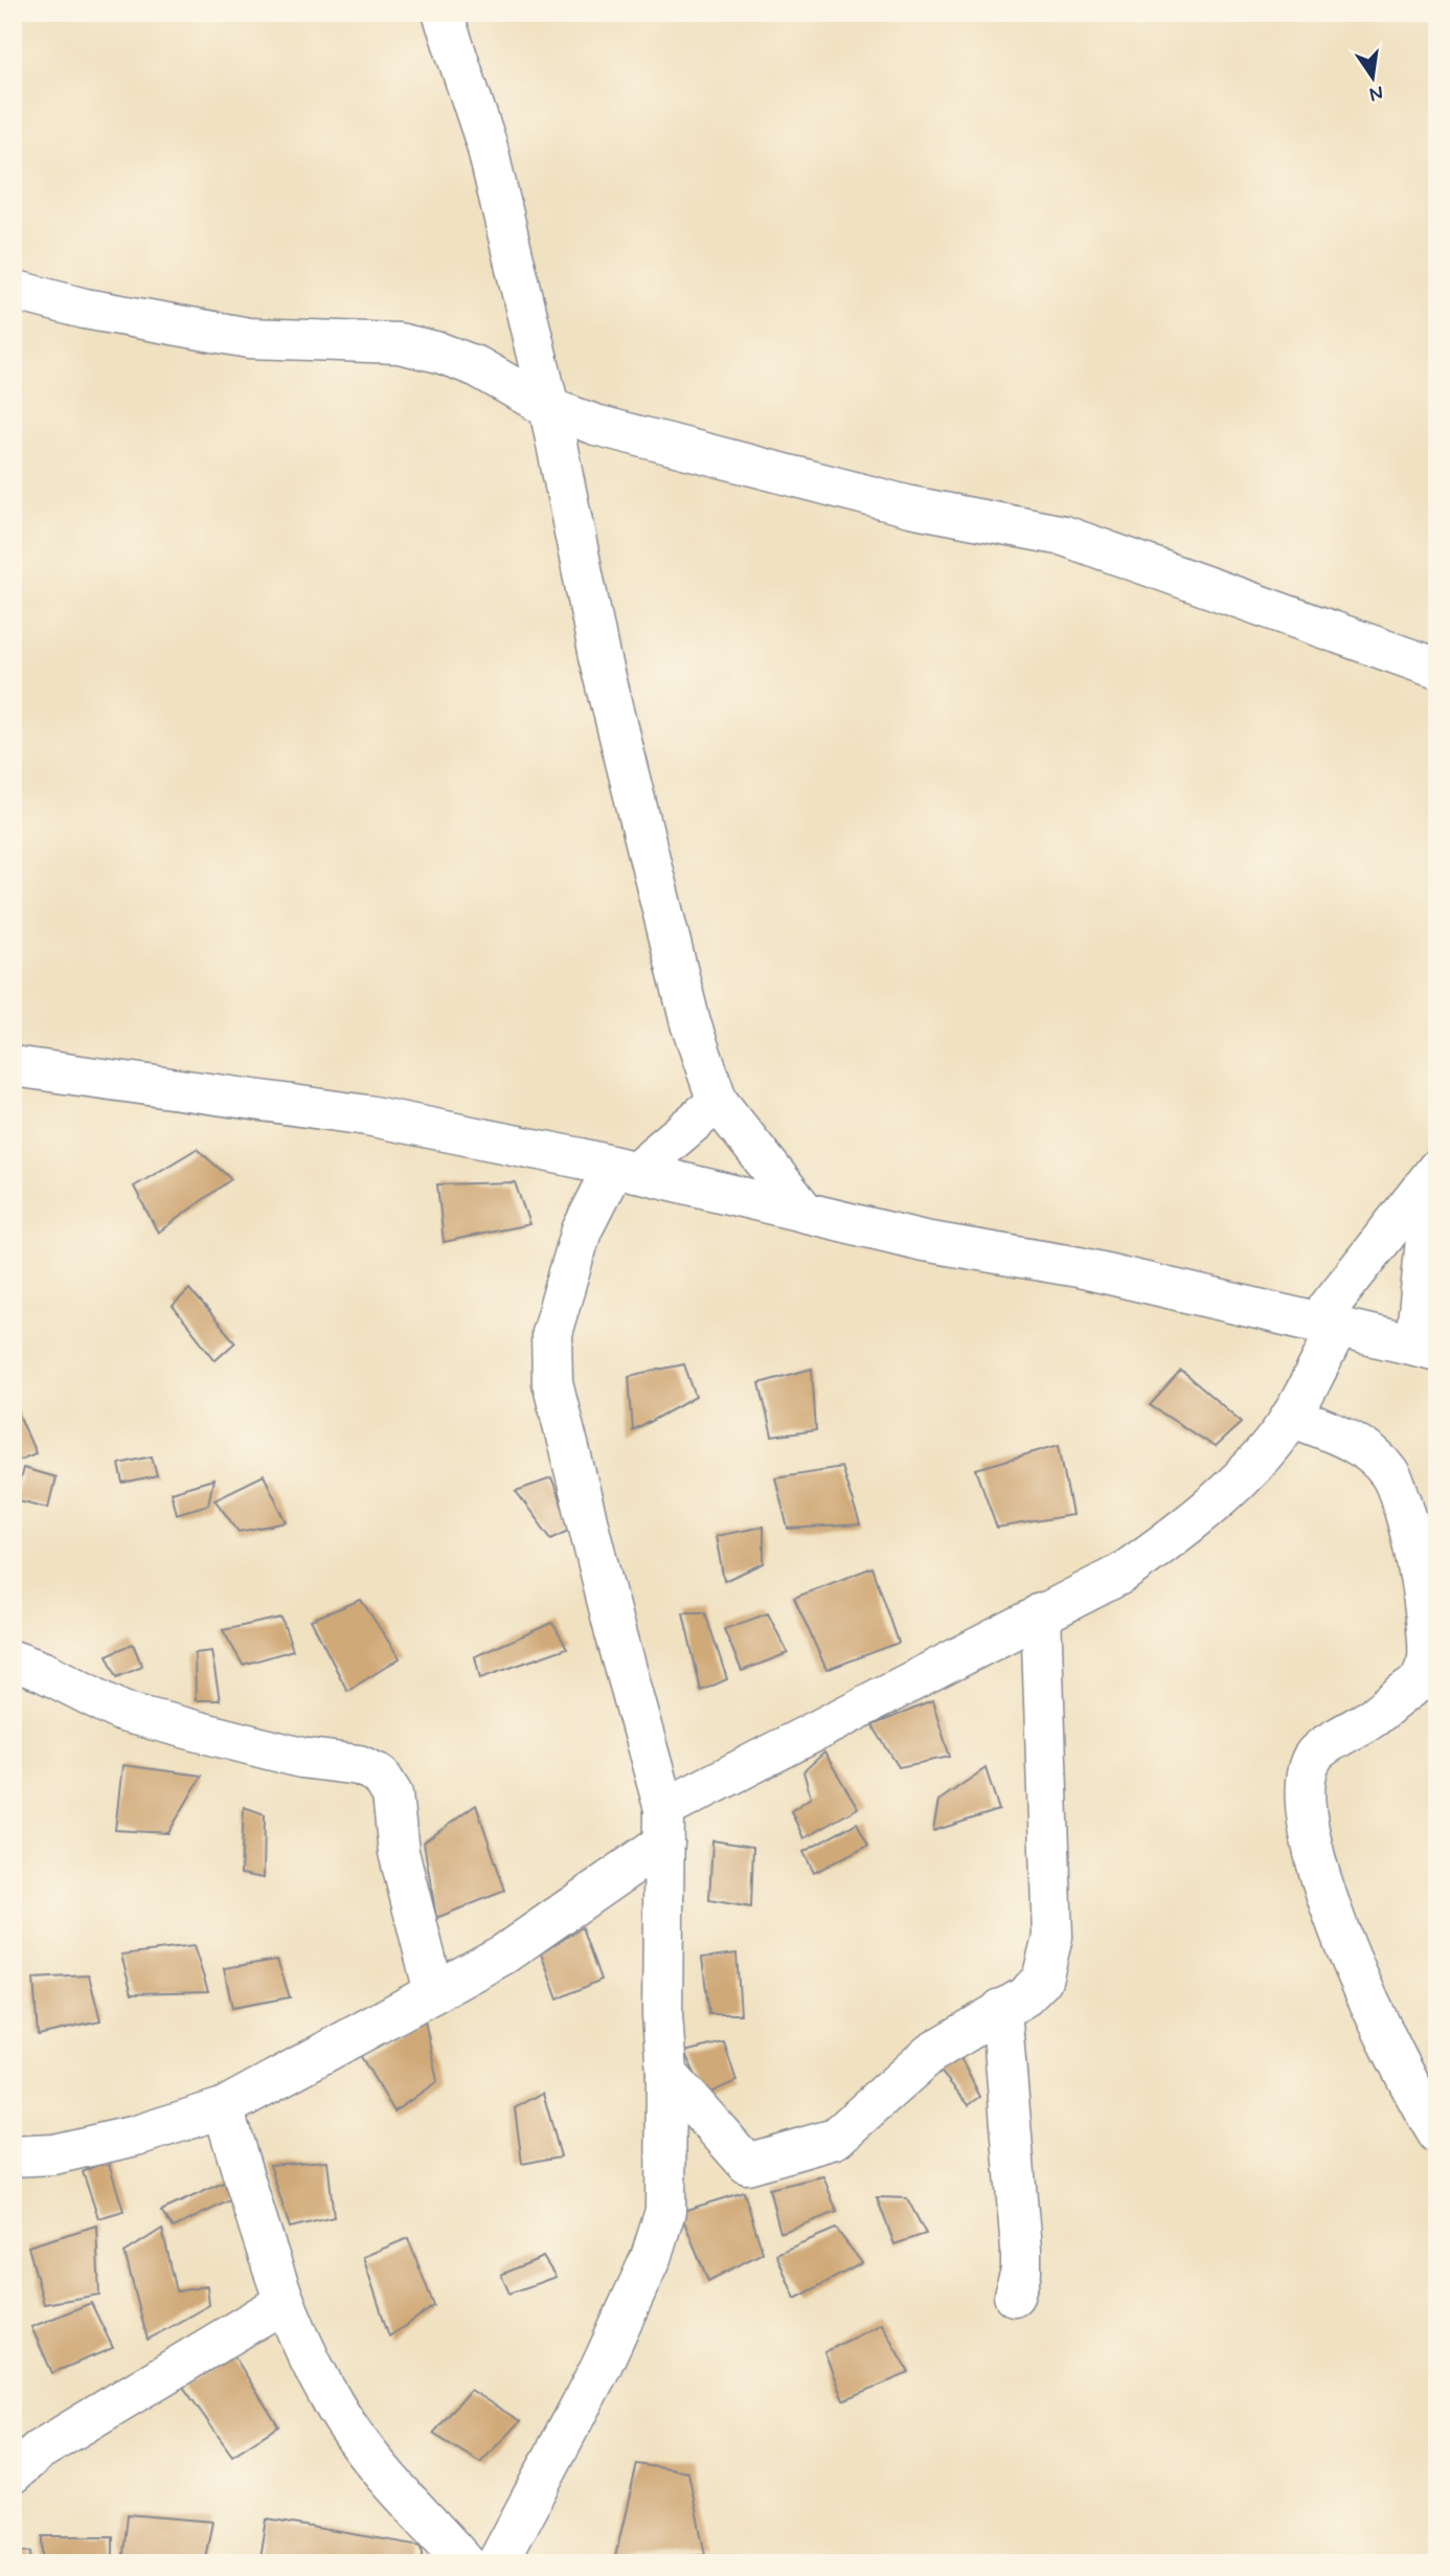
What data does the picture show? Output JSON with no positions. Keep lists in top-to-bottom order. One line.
{"north":"bottom"}
